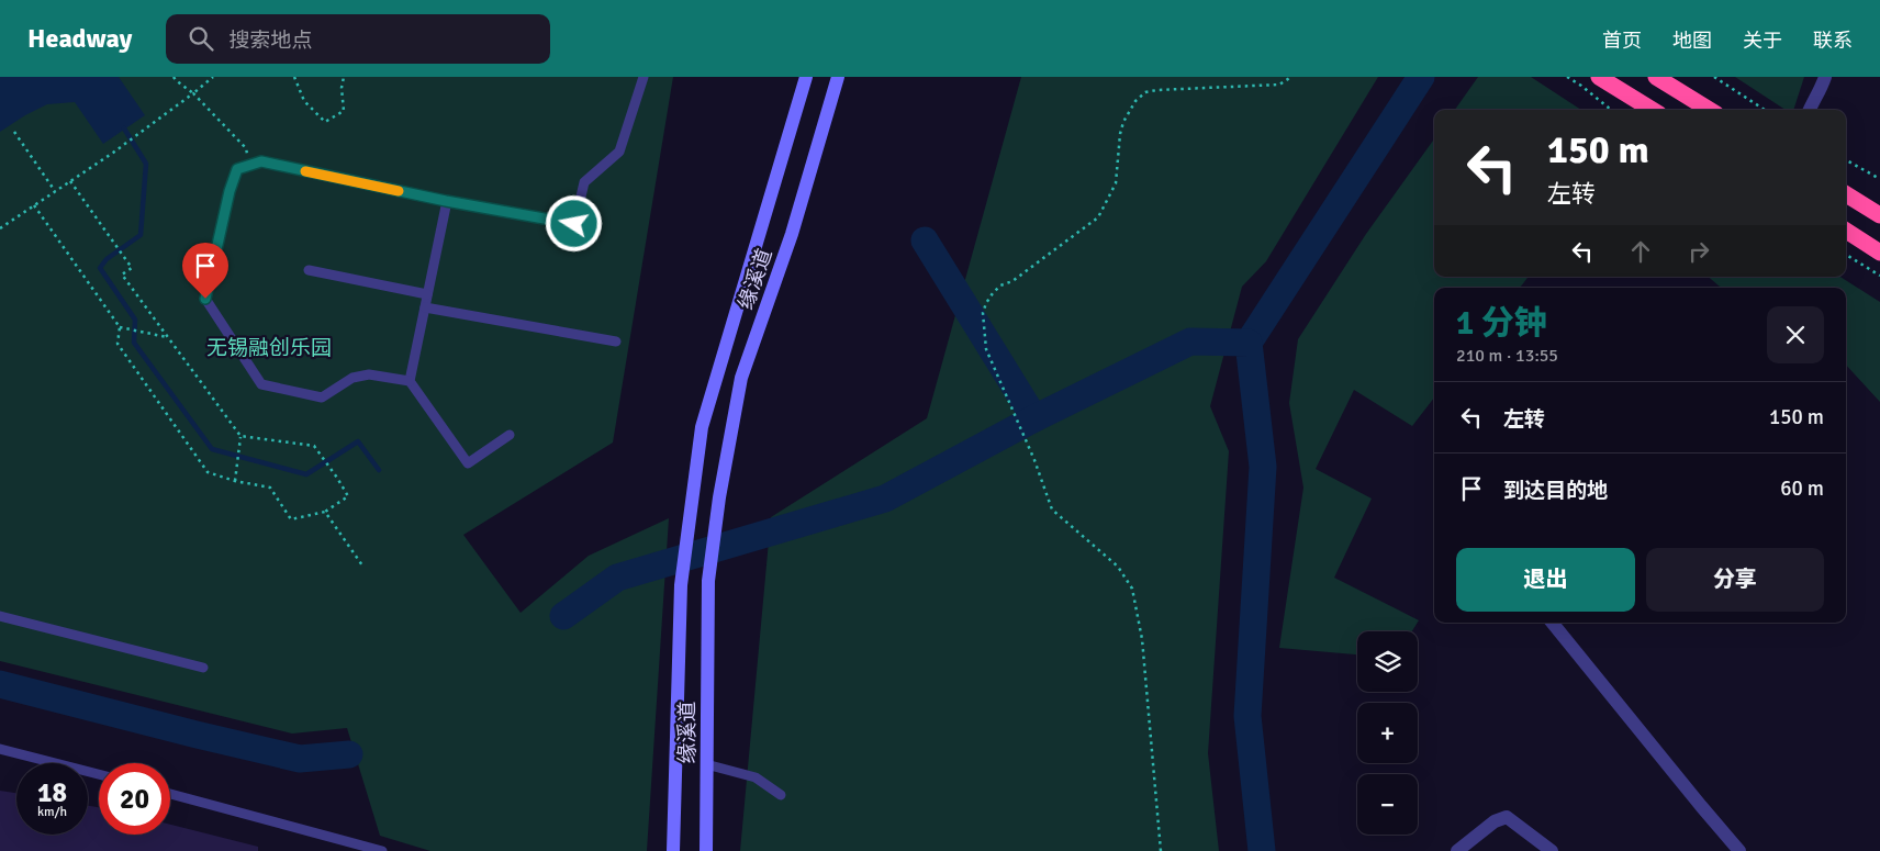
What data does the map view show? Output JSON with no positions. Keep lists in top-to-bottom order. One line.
{"streets":{"main road":["缘溪道"]},"parks":["无锡融创乐园"],"page":{"header":"Headway","search":"搜索地点","nav":["首页","地图","关于","联系"],"turn":["150 m","左转"],"heading":["1 分钟","210 m · 13:55"],"list":[{"name":"左转","value":"150 m"},{"name":"到达目的地","value":"60 m"}],"buttons":["退出","分享"],"map_buttons":["+","−"],"speed":"18 km/h","limit":"20"}}
